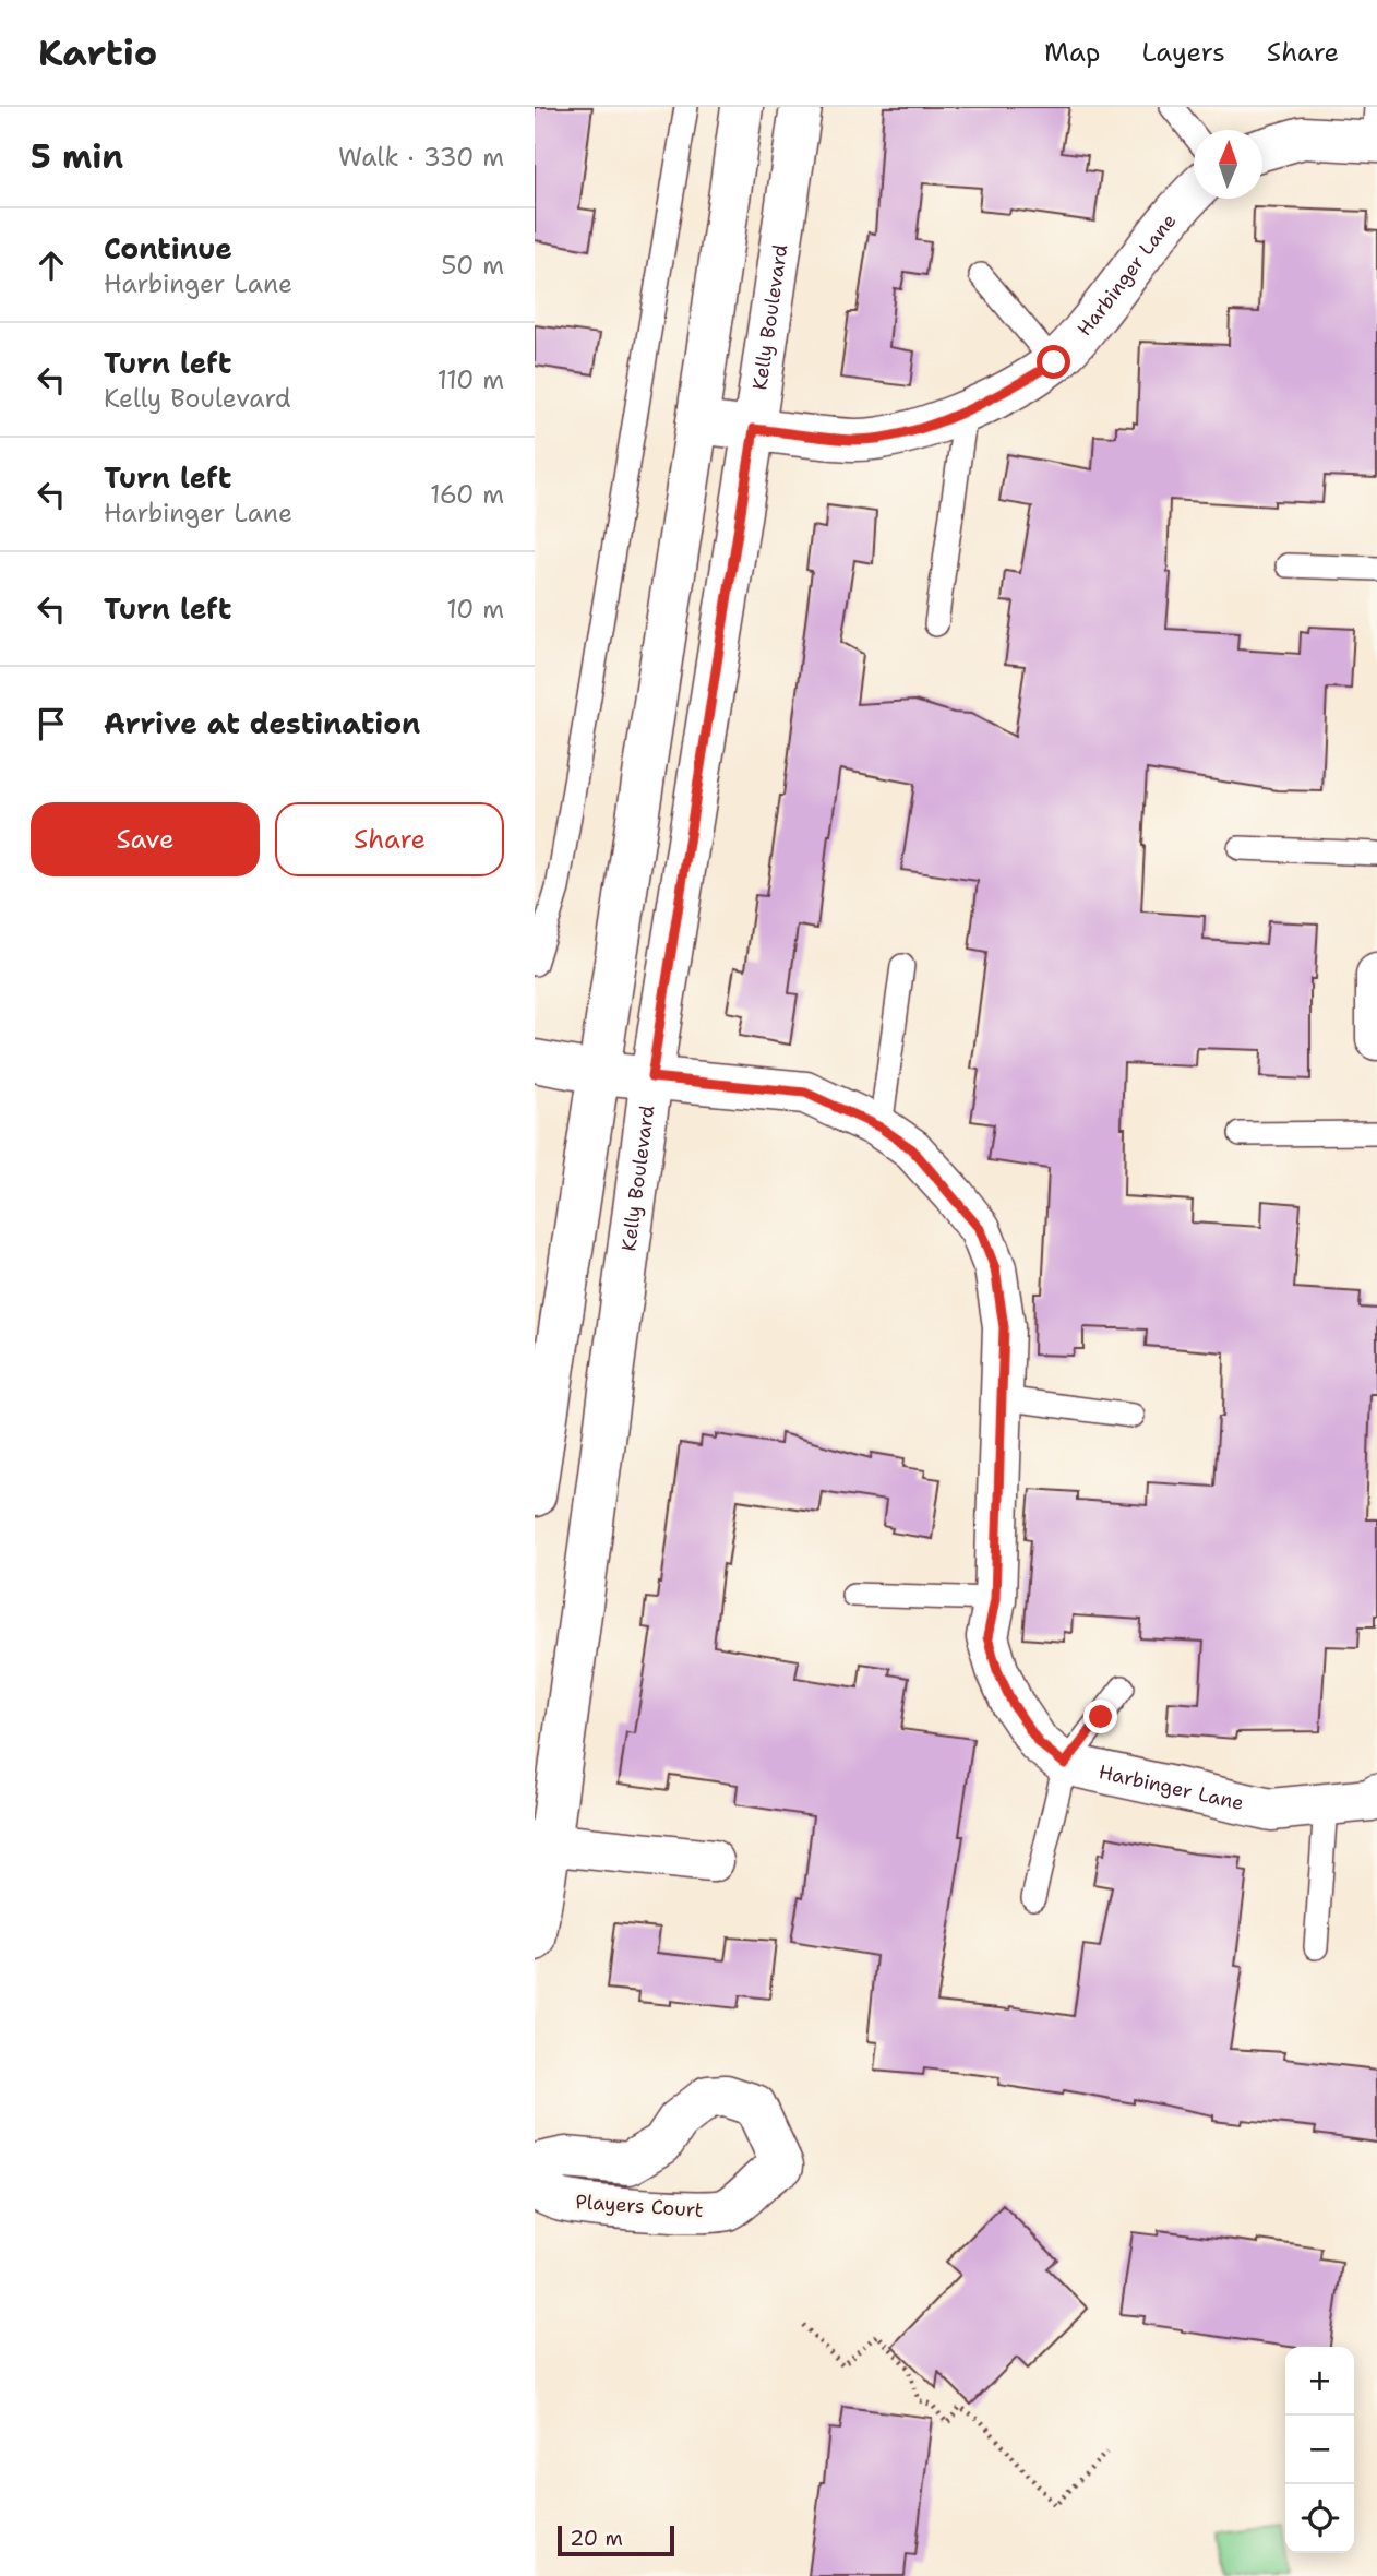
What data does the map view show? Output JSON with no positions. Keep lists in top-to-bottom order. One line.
{"streets":{"main road":["Harbinger Lane","Kelly Boulevard","Players Court"]},"crossings":[["Harbinger Lane","Kelly Boulevard"]],"scale_bar":"20 m","north":"top","page":{"header":"Kartio","nav":["Map","Layers","Share"],"heading":["5 min","Walk · 330 m"],"list":[["Continue","Harbinger Lane","50 m"],["Turn left","Kelly Boulevard","110 m"],["Turn left","Harbinger Lane","160 m"],["Turn left","10 m"],"Arrive at destination"],"buttons":["Save","Share"],"map_buttons":["+","−"],"scale":"20 m"}}
